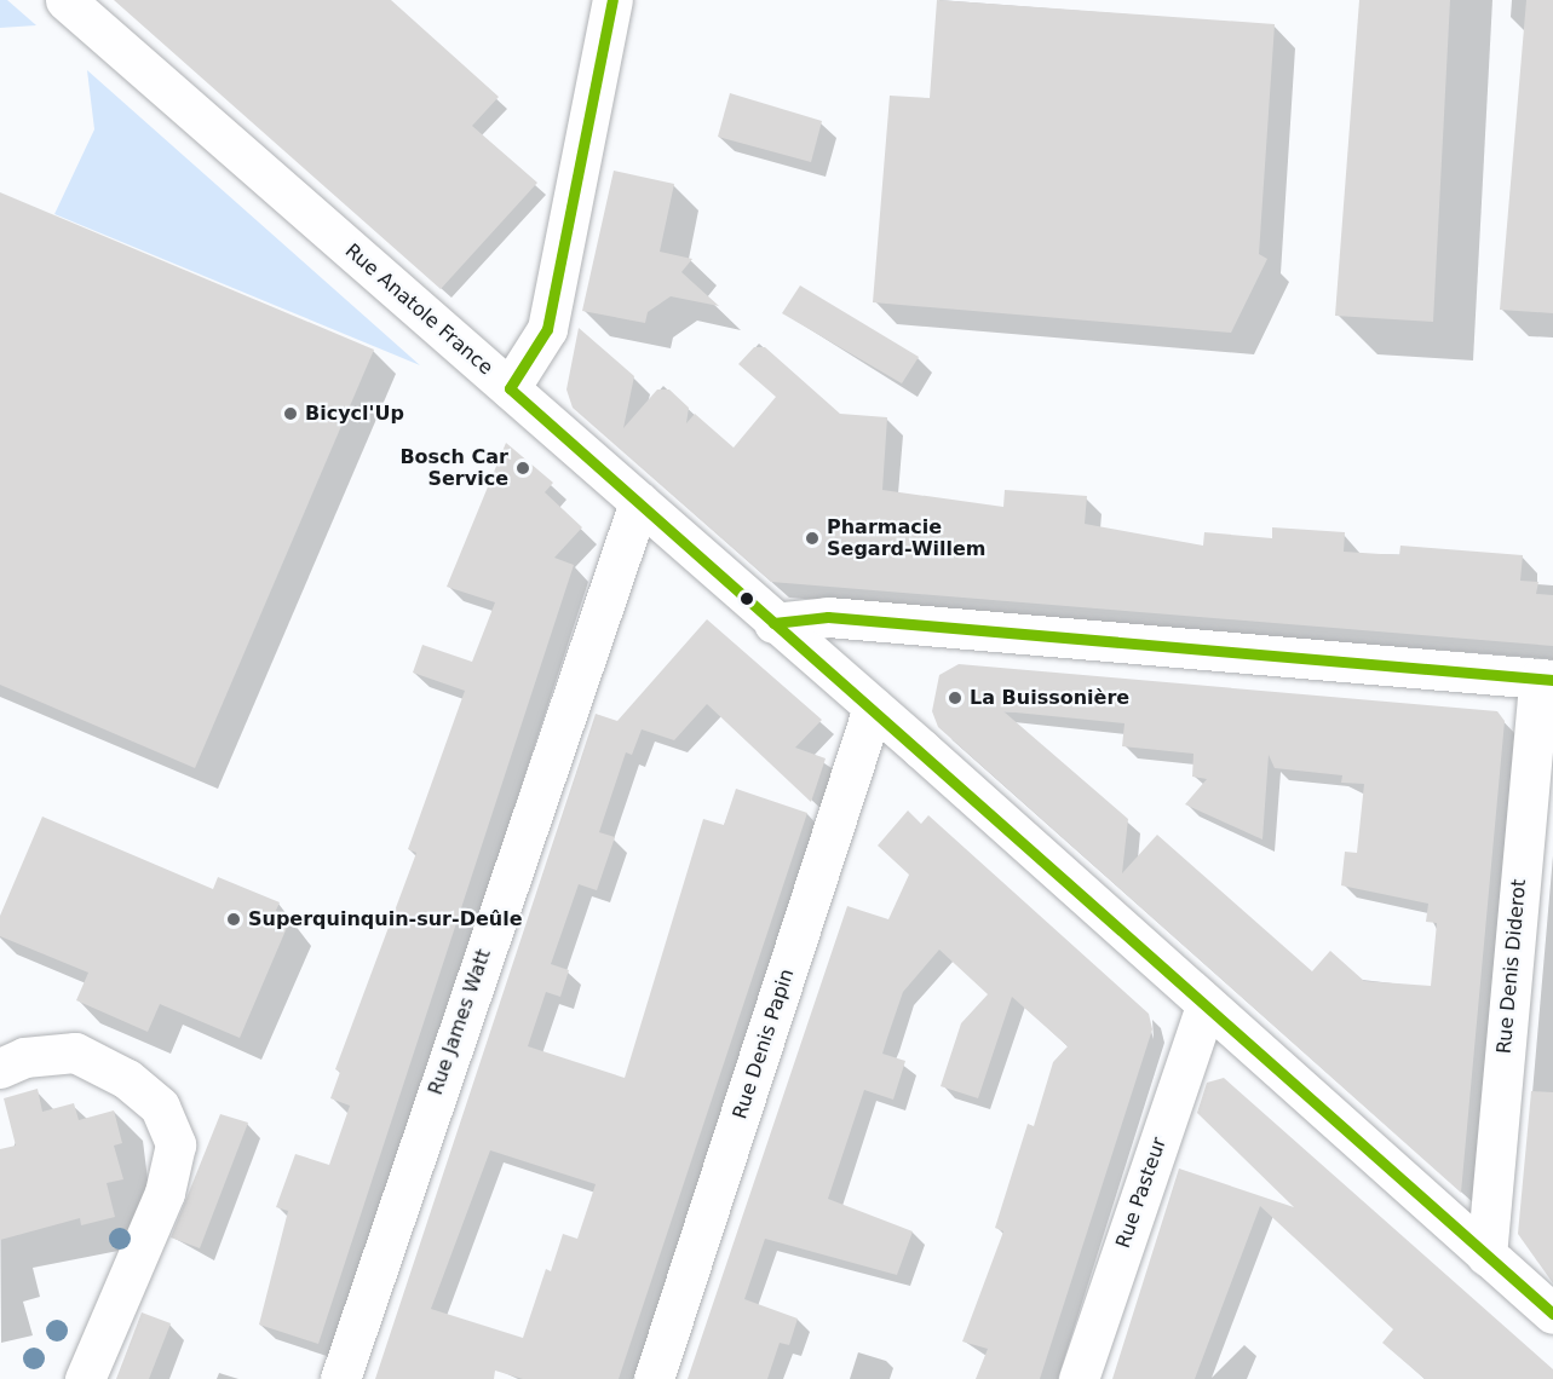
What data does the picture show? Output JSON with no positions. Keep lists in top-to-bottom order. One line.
{"streets":{"street":["Rue Anatole France","Rue Denis Diderot","Rue James Watt","Rue Denis Papin","Rue Pasteur"]},"crossings":[["Rue Anatole France","Rue Denis Diderot"],["Rue Anatole France","Rue James Watt"],["Rue Anatole France","Rue Denis Papin"],["Rue Anatole France","Rue Pasteur"]],"places":["Bicycl'Up","Bosch Car Service","Pharmacie Segard-Willem","La Buissonière","Superquinquin-sur-Deûle"]}
